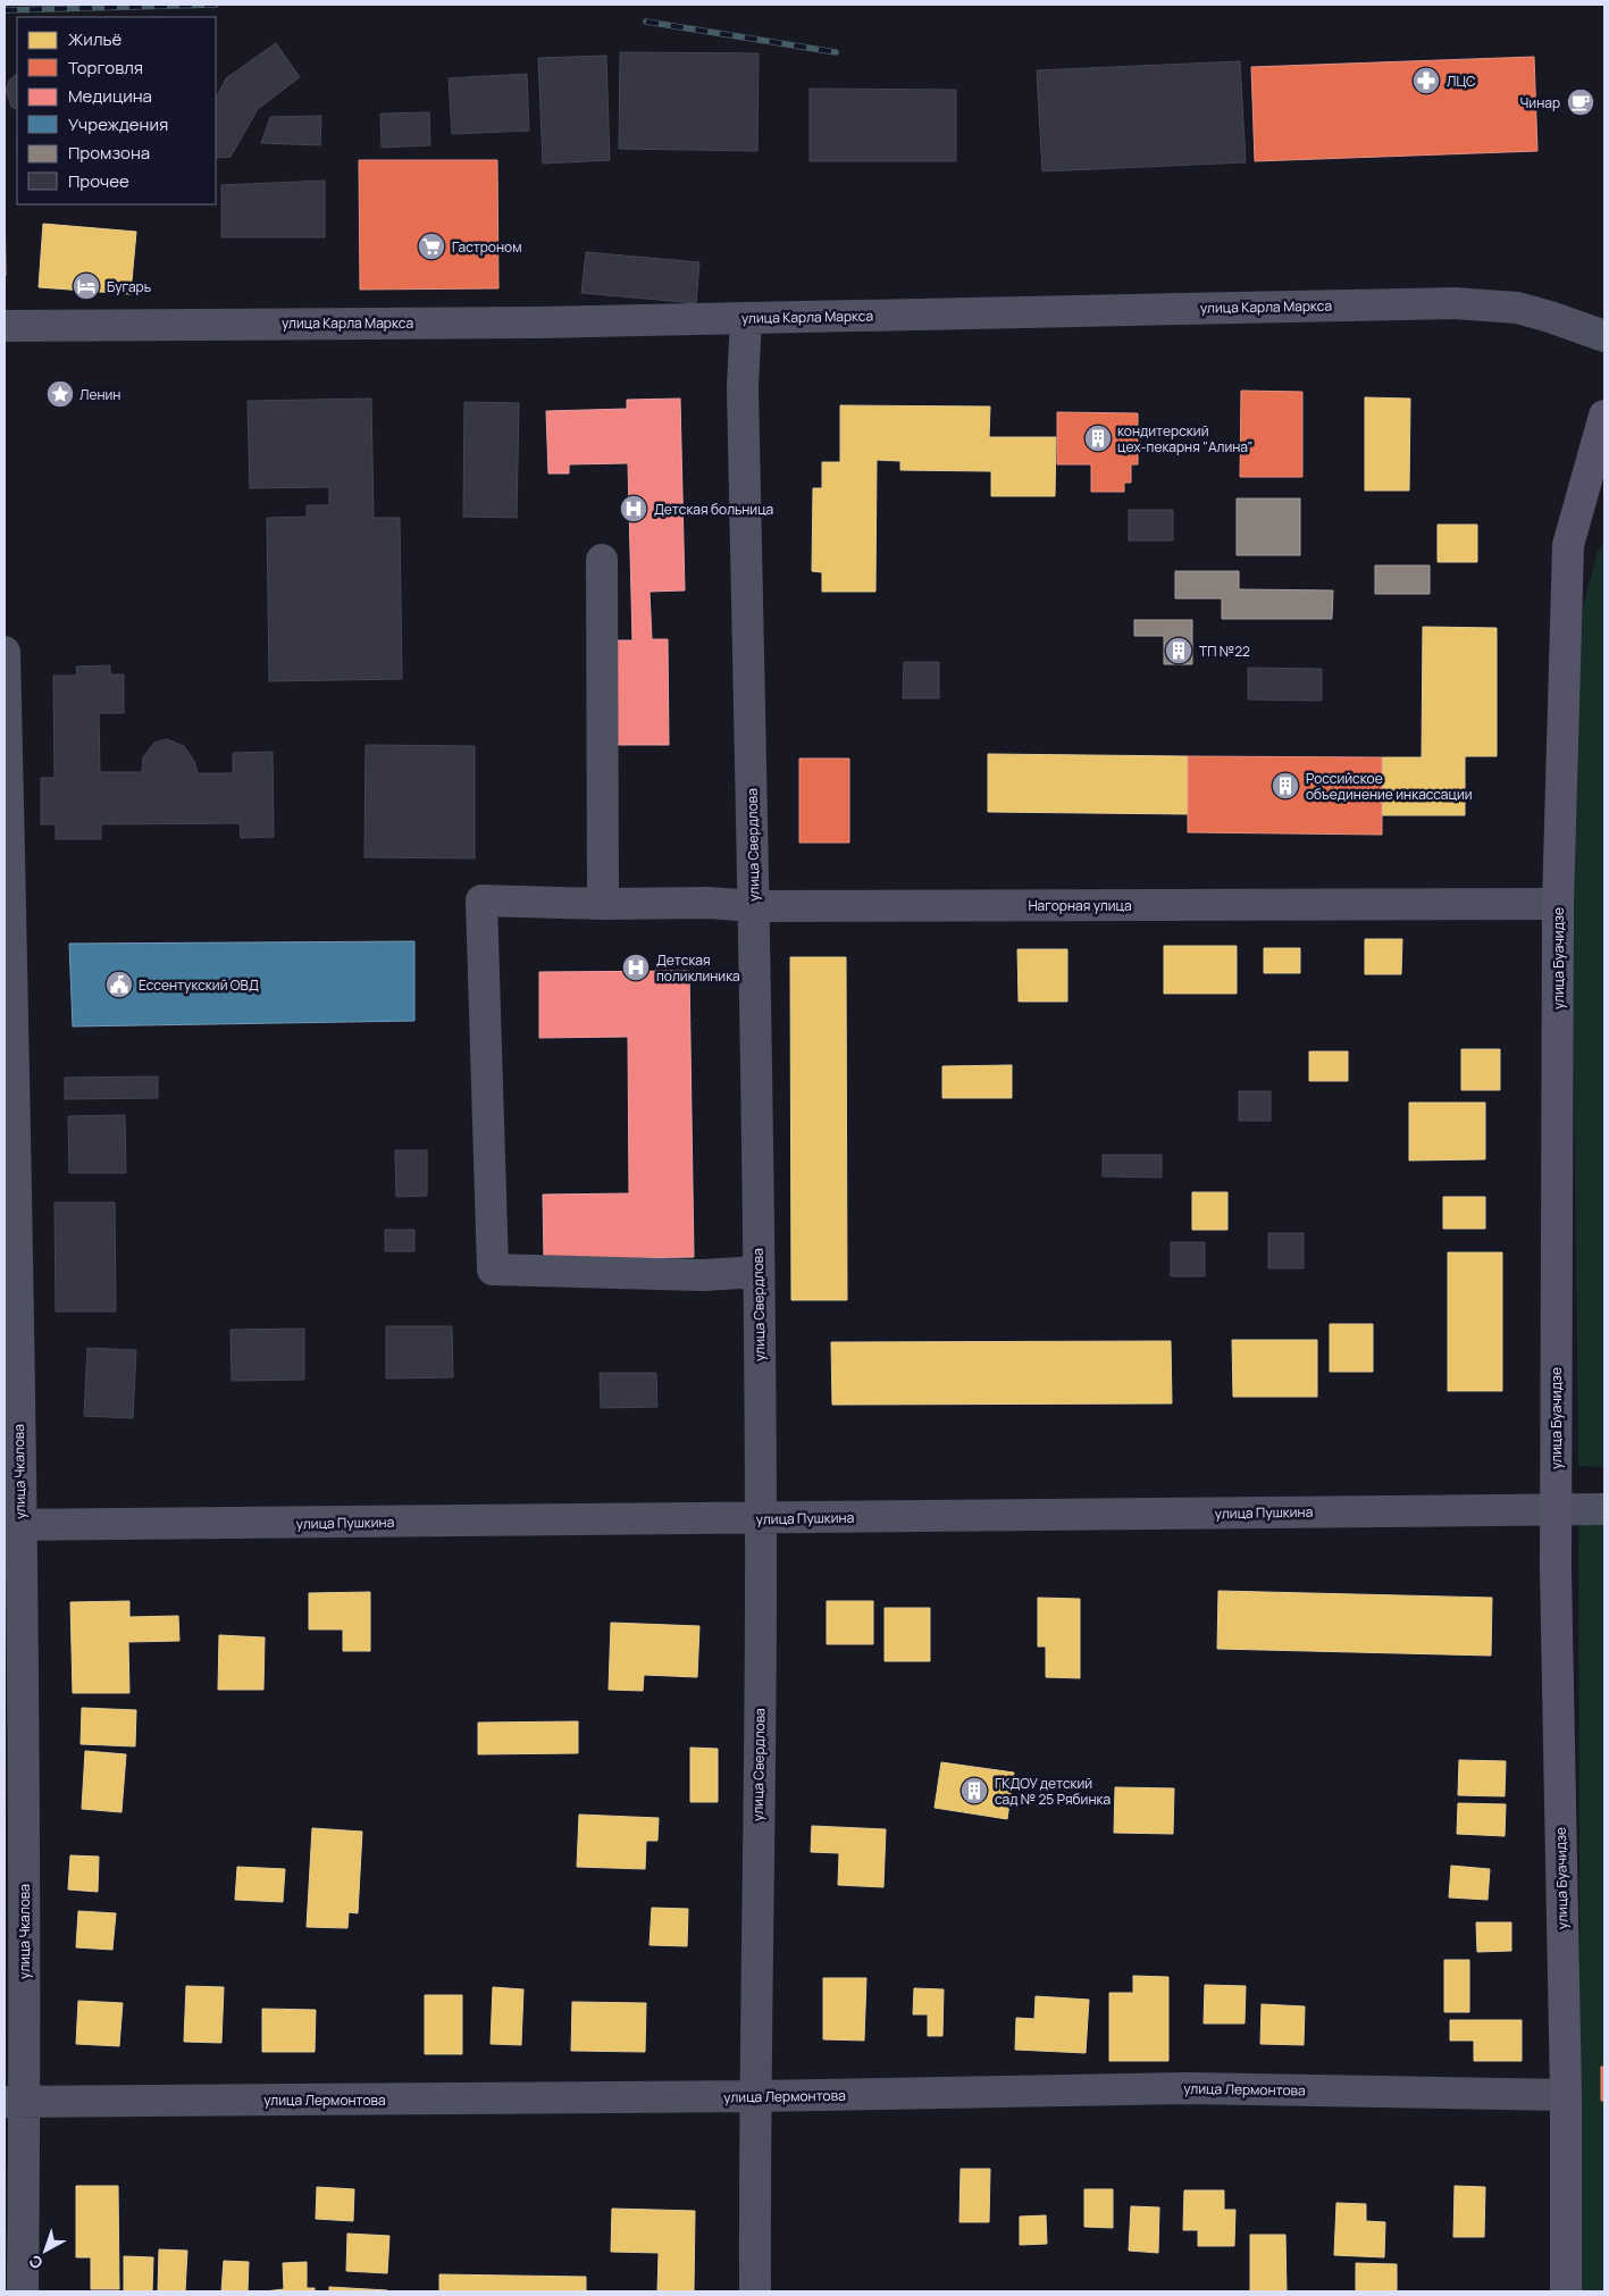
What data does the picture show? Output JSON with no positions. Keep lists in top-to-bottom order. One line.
{"streets":{"main road":["улица Буачидзе"],"street":["улица Карла Маркса","улица Свердлова","Нагорная улица","улица Чкалова","улица Пушкина","улица Лермонтова"]},"crossings":[["улица Карла Маркса","улица Свердлова"],["улица Свердлова","Нагорная улица"],["улица Свердлова","улица Пушкина"],["улица Свердлова","улица Лермонтова"],["Нагорная улица","улица Буачидзе"],["улица Буачидзе","улица Пушкина"],["улица Буачидзе","улица Лермонтова"],["улица Чкалова","улица Пушкина"],["улица Чкалова","улица Лермонтова"]],"places":{"pharmacy":["ЛЦС"],"cafe":["Чинар"],"supermarket":["Гастроном"],"hotel":["Бугарь"],"place":["Ленин"],"building":["кондитерский цех-пекарня \"Алина\"","ТП №22","Российское объединение инкассации","ГКДОУ детский сад № 25 Рябинка"],"hospital":["Детская больница","Детская поликлиника"],"public building":["Ессентукский ОВД"]},"legend":["Жильё","Торговля","Медицина","Учреждения","Промзона","Прочее"],"north":"bottom left"}
